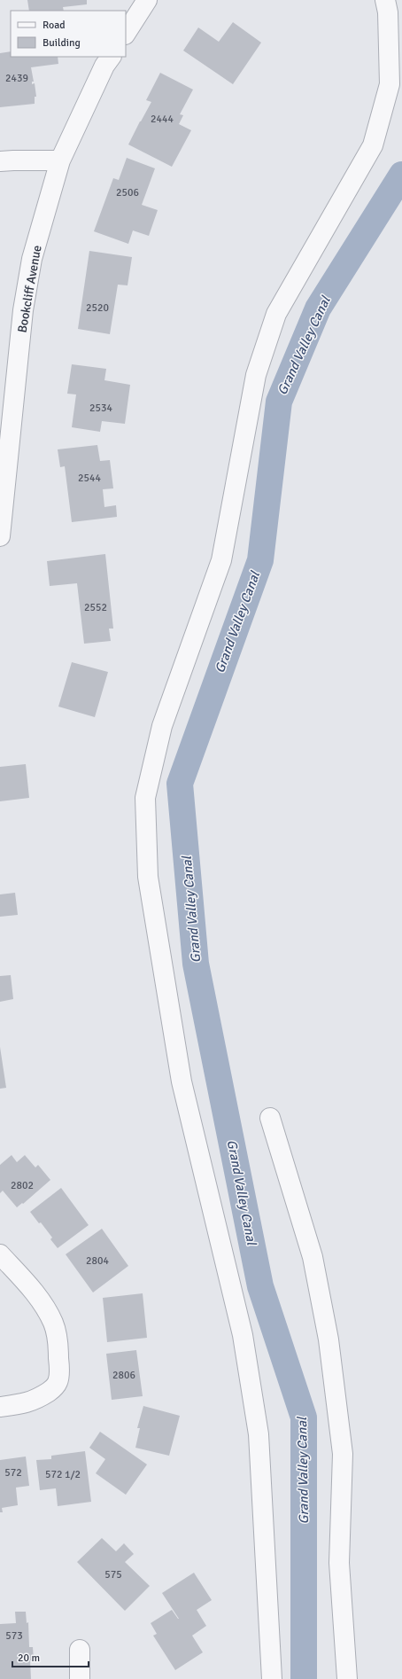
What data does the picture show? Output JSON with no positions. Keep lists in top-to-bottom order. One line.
{"streets":{"street":["Bookcliff Avenue"]},"water":["Grand Valley Canal"],"house_numbers":["2439","2444","2506","2520","2534","2544","2552","2802","2804","2806","572","572 1/2","575","573"],"legend":["Road","Building"],"scale_bar":"20 m"}
